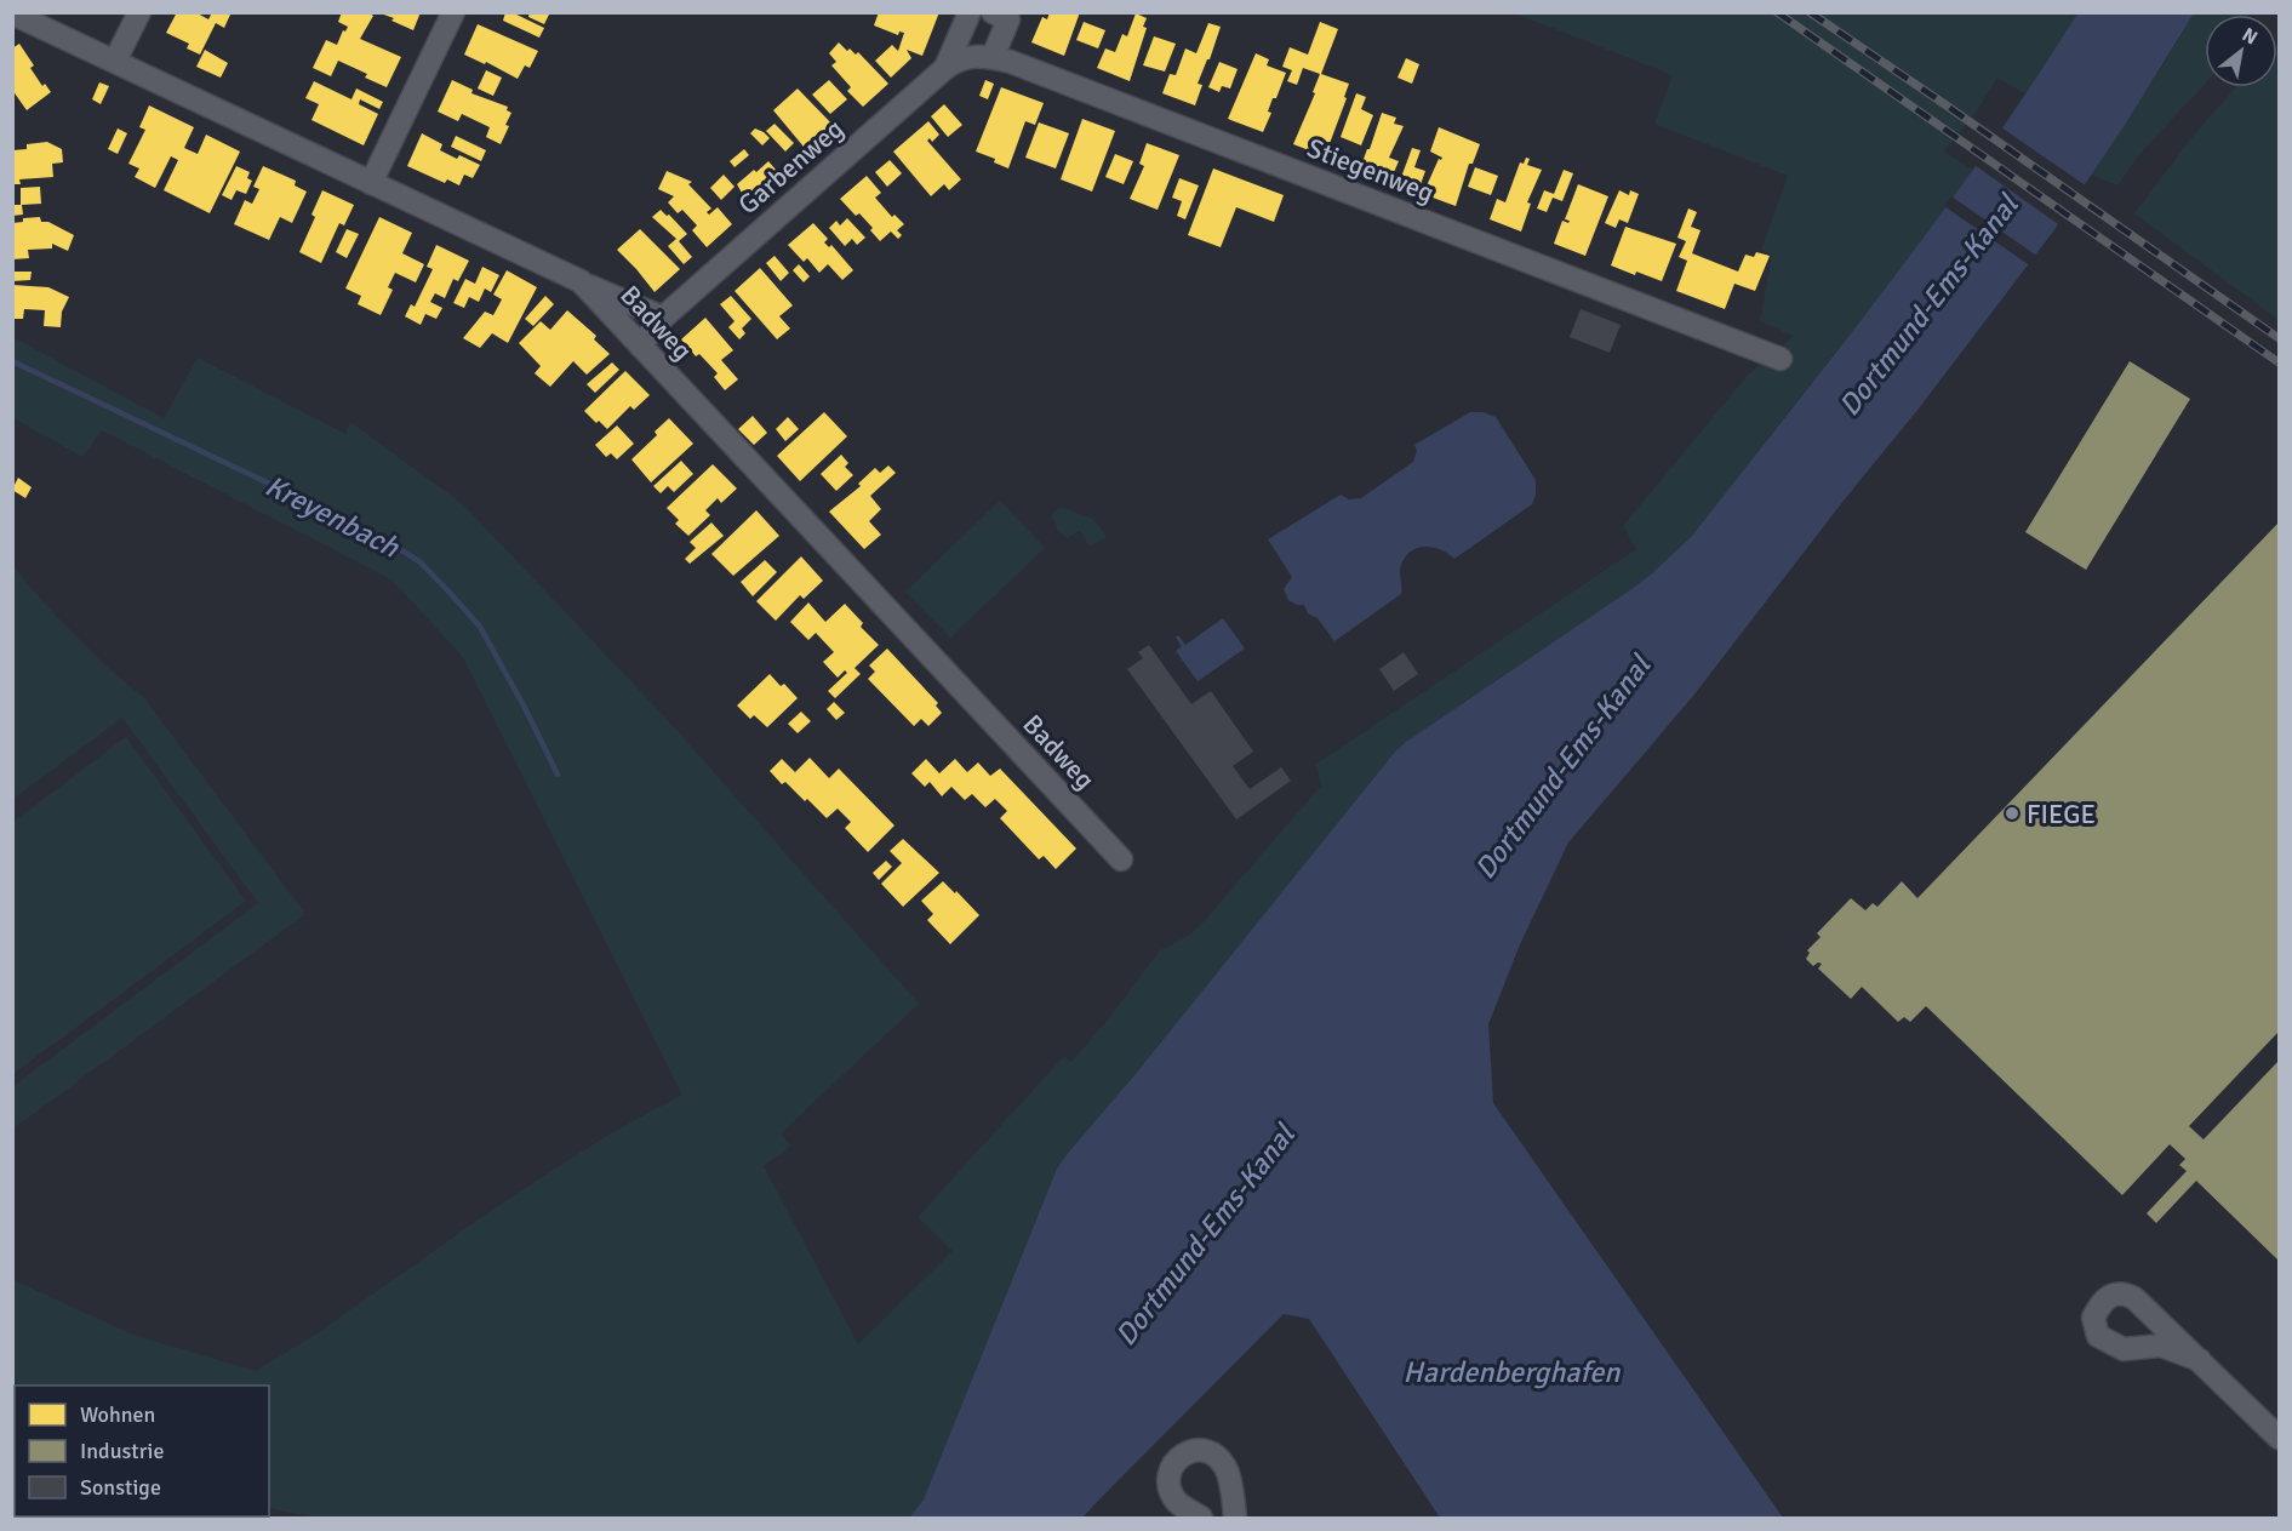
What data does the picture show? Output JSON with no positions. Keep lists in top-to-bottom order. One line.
{"streets":{"street":["Garbenweg","Stiegenweg","Badweg"]},"crossings":[["Garbenweg","Stiegenweg"],["Garbenweg","Badweg"]],"water":["Dortmund-Ems-Kanal","Kreyenbach","Hardenberghafen"],"places":["FIEGE"],"legend":["Wohnen","Industrie","Sonstige"],"north":"top right"}
